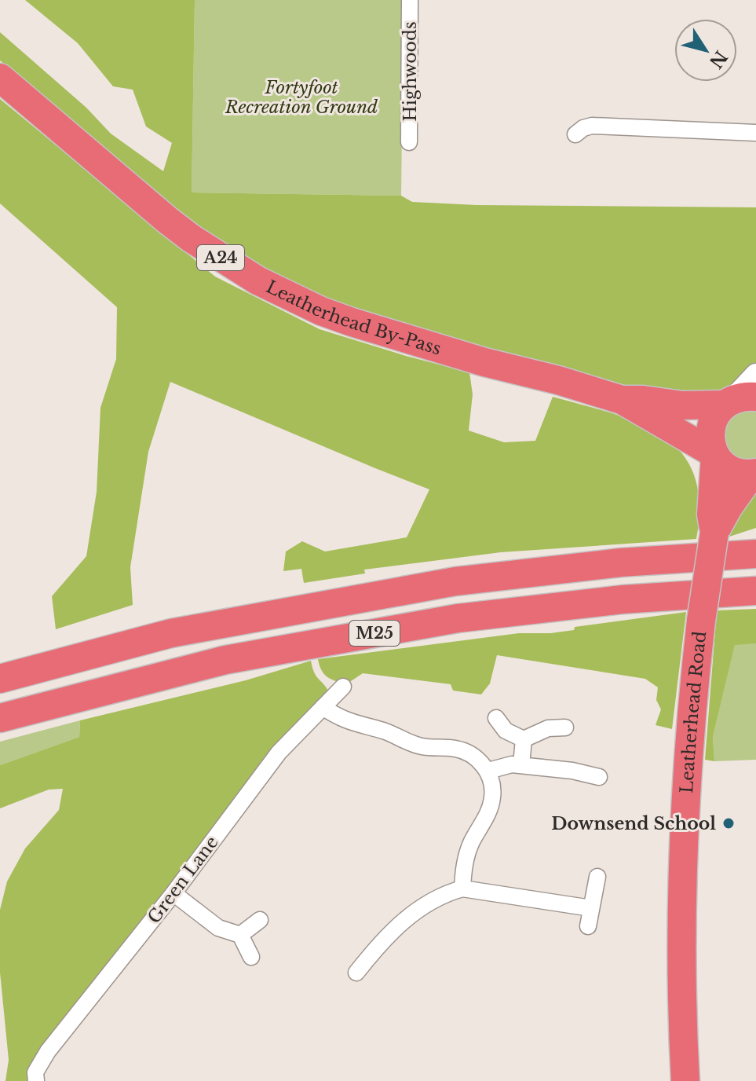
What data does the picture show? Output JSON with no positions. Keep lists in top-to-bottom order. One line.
{"streets":{"highway":["A24","Leatherhead By-Pass","M25","Leatherhead Road"],"street":["Highwoods","Green Lane"]},"crossings":[["Leatherhead By-Pass","Leatherhead Road"]],"parks":["Fortyfoot Recreation Ground"],"places":["Downsend School"],"north":"bottom right"}
